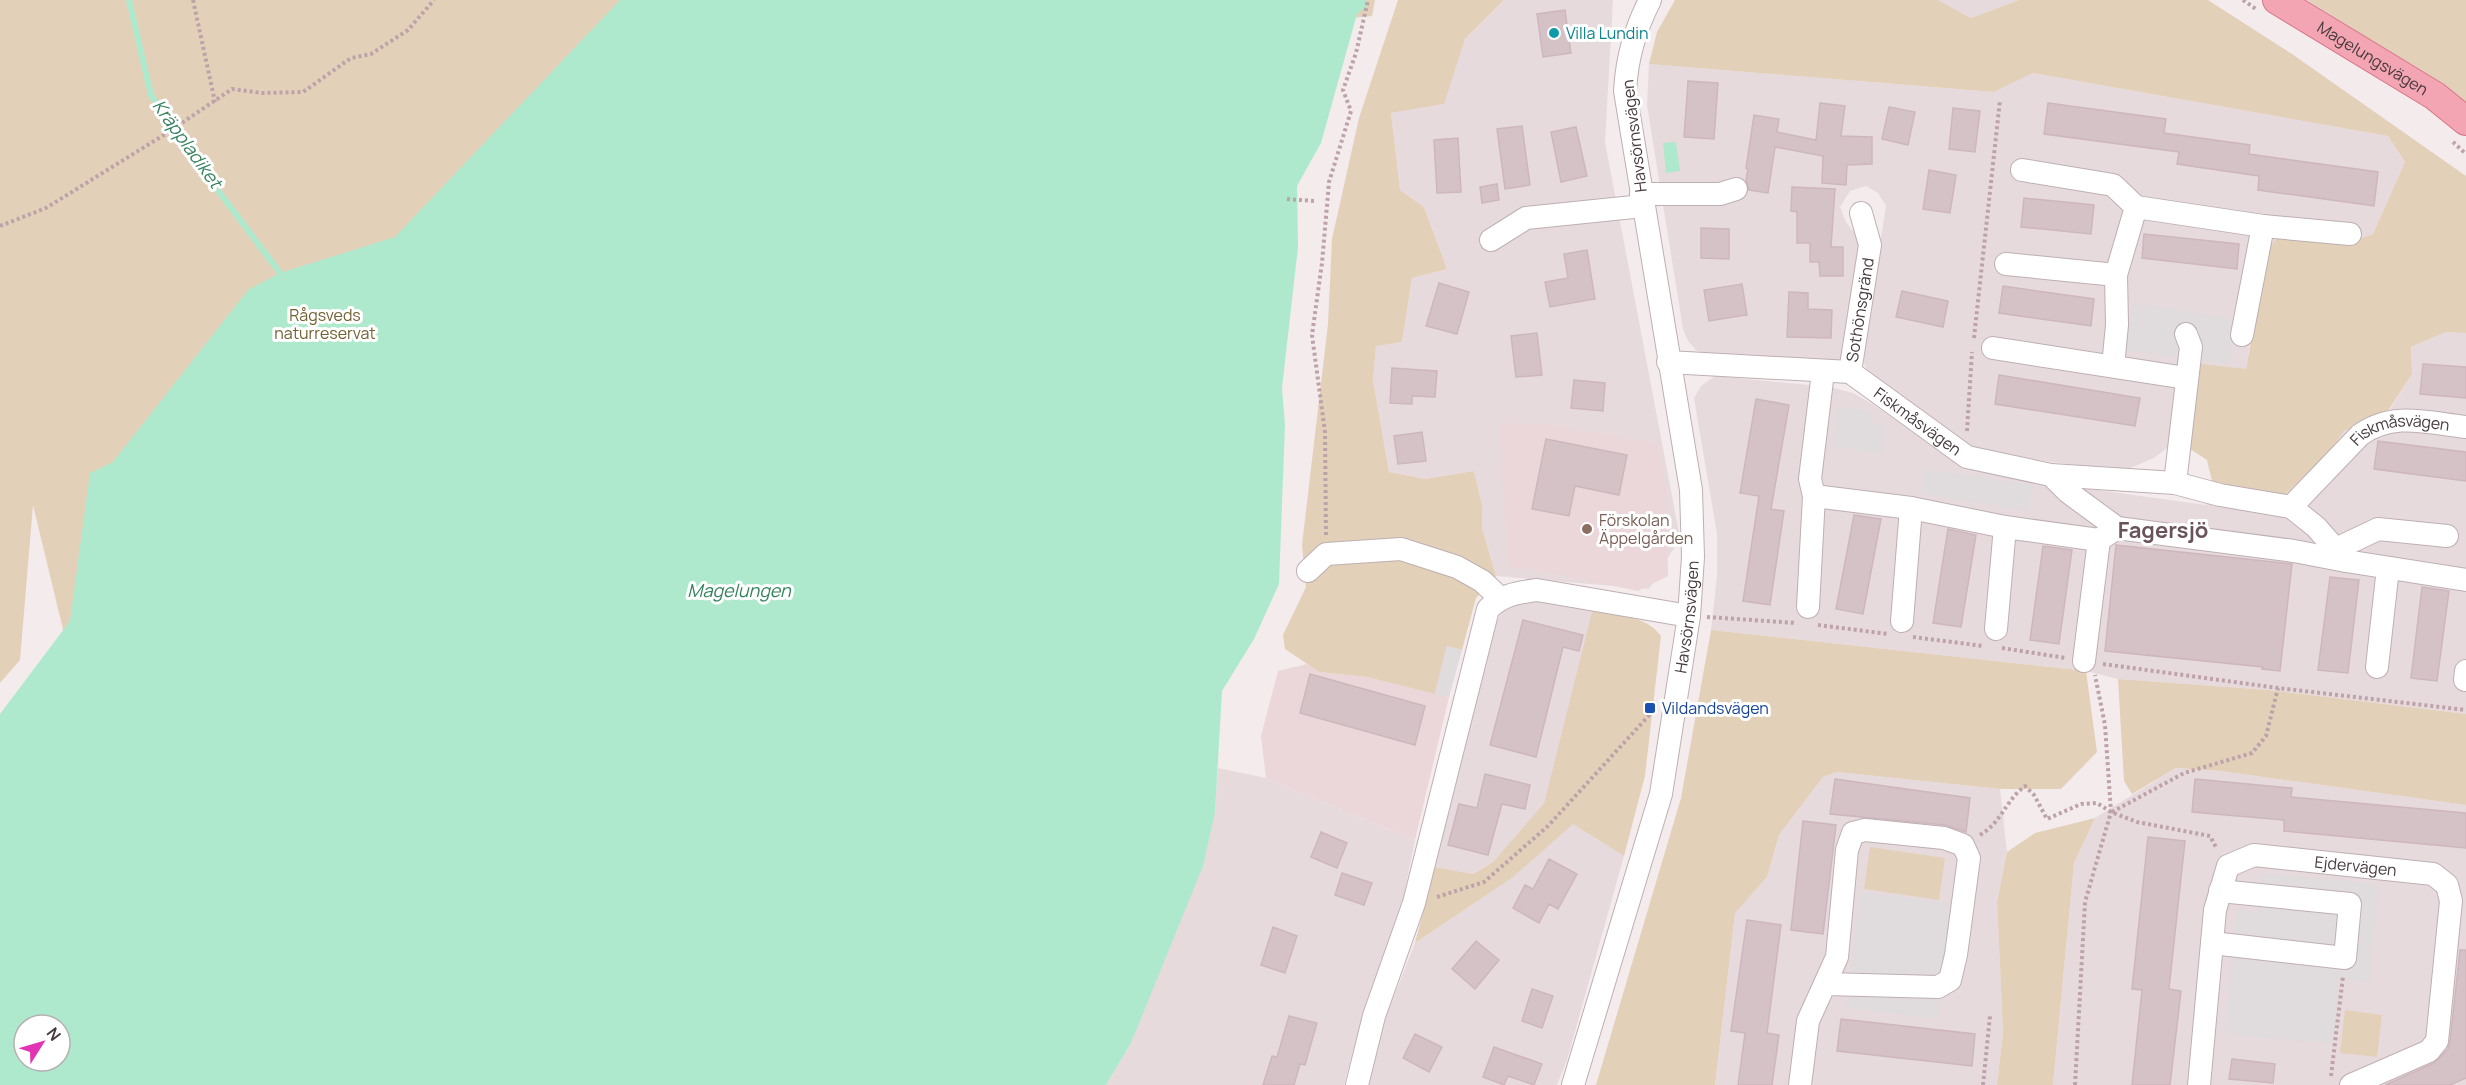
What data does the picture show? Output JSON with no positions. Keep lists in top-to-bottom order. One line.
{"streets":{"main road":["Magelungsvägen"],"street":["Havsörnsvägen","Sothönsgränd","Fiskmåsvägen","Ejdervägen"]},"crossings":[["Sothönsgränd","Fiskmåsvägen"]],"districts":["Fagersjö"],"water":["Kräppladiket","Magelungen"],"parks":["Rågsveds naturreservat"],"places":{"other":["Villa Lundin","Förskolan Äppelgården"],"transit":["Vildandsvägen"]},"north":"top right"}
